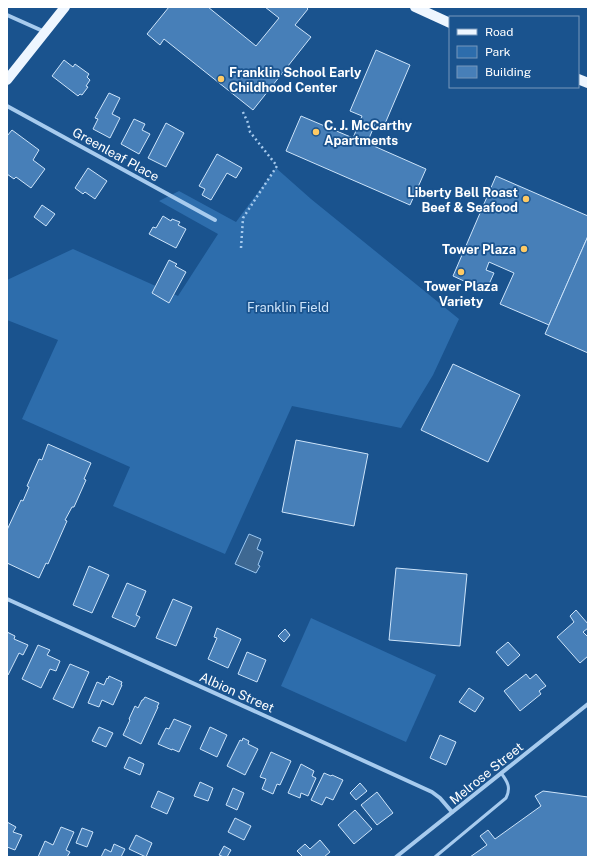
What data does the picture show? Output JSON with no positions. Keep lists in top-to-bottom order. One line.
{"streets":{"street":["Greenleaf Place","Albion Street","Melrose Street"]},"crossings":[["Albion Street","Melrose Street"]],"parks":["Franklin Field"],"places":["Franklin School Early Childhood Center","C. J. McCarthy Apartments","Liberty Bell Roast Beef & Seafood","Tower Plaza","Tower Plaza Variety"],"legend":["Road","Park","Building"]}
